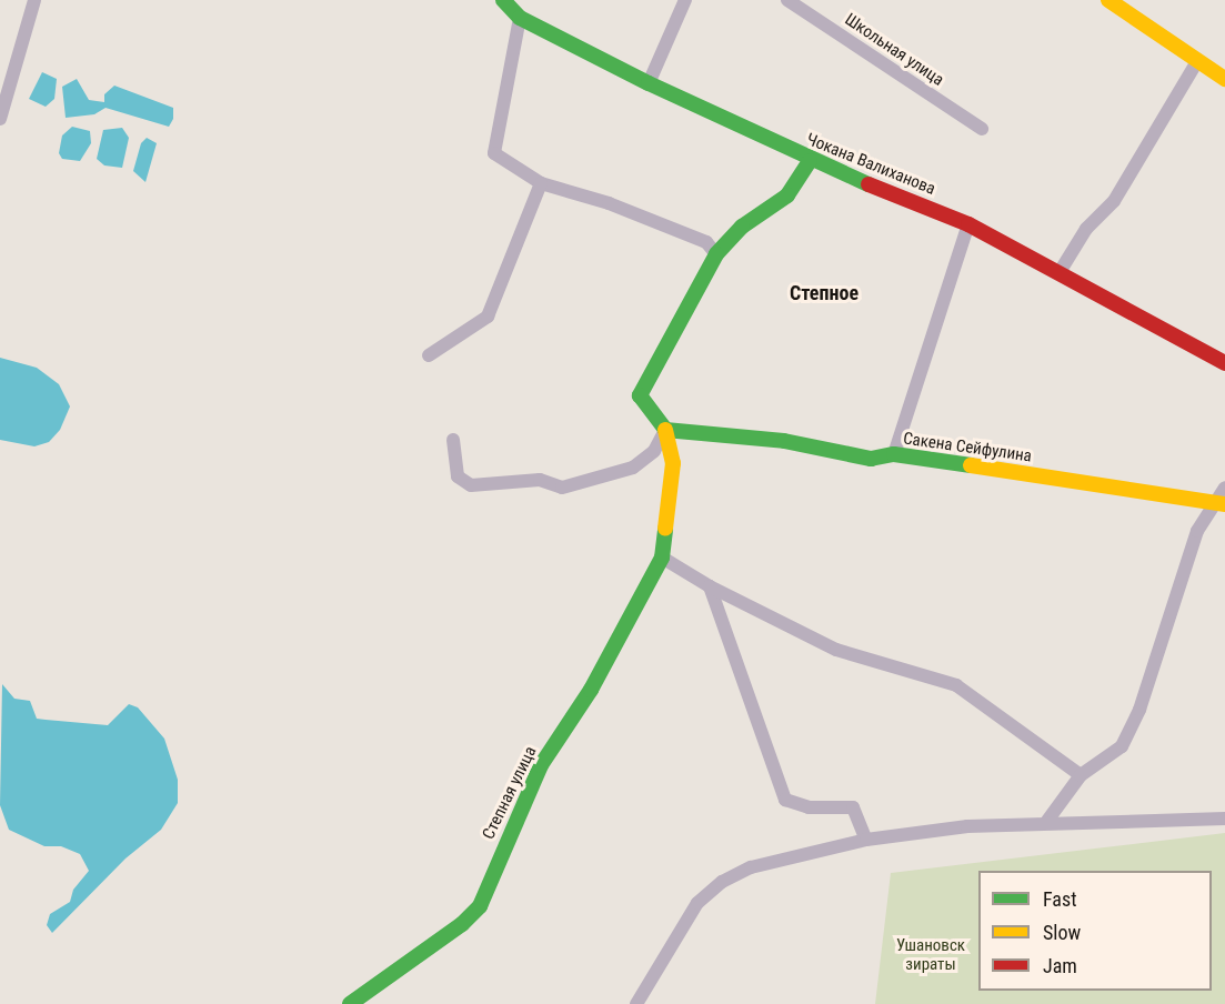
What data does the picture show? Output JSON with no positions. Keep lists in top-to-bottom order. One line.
{"streets":{"street":["Школьная улица","Чокана Валиханова","Сакена Сейфулина","Степная улица"]},"crossings":[["Сакена Сейфулина","Степная улица"]],"districts":["Степное"],"parks":["Ушановск зираты"],"legend":["Fast","Slow","Jam"]}
